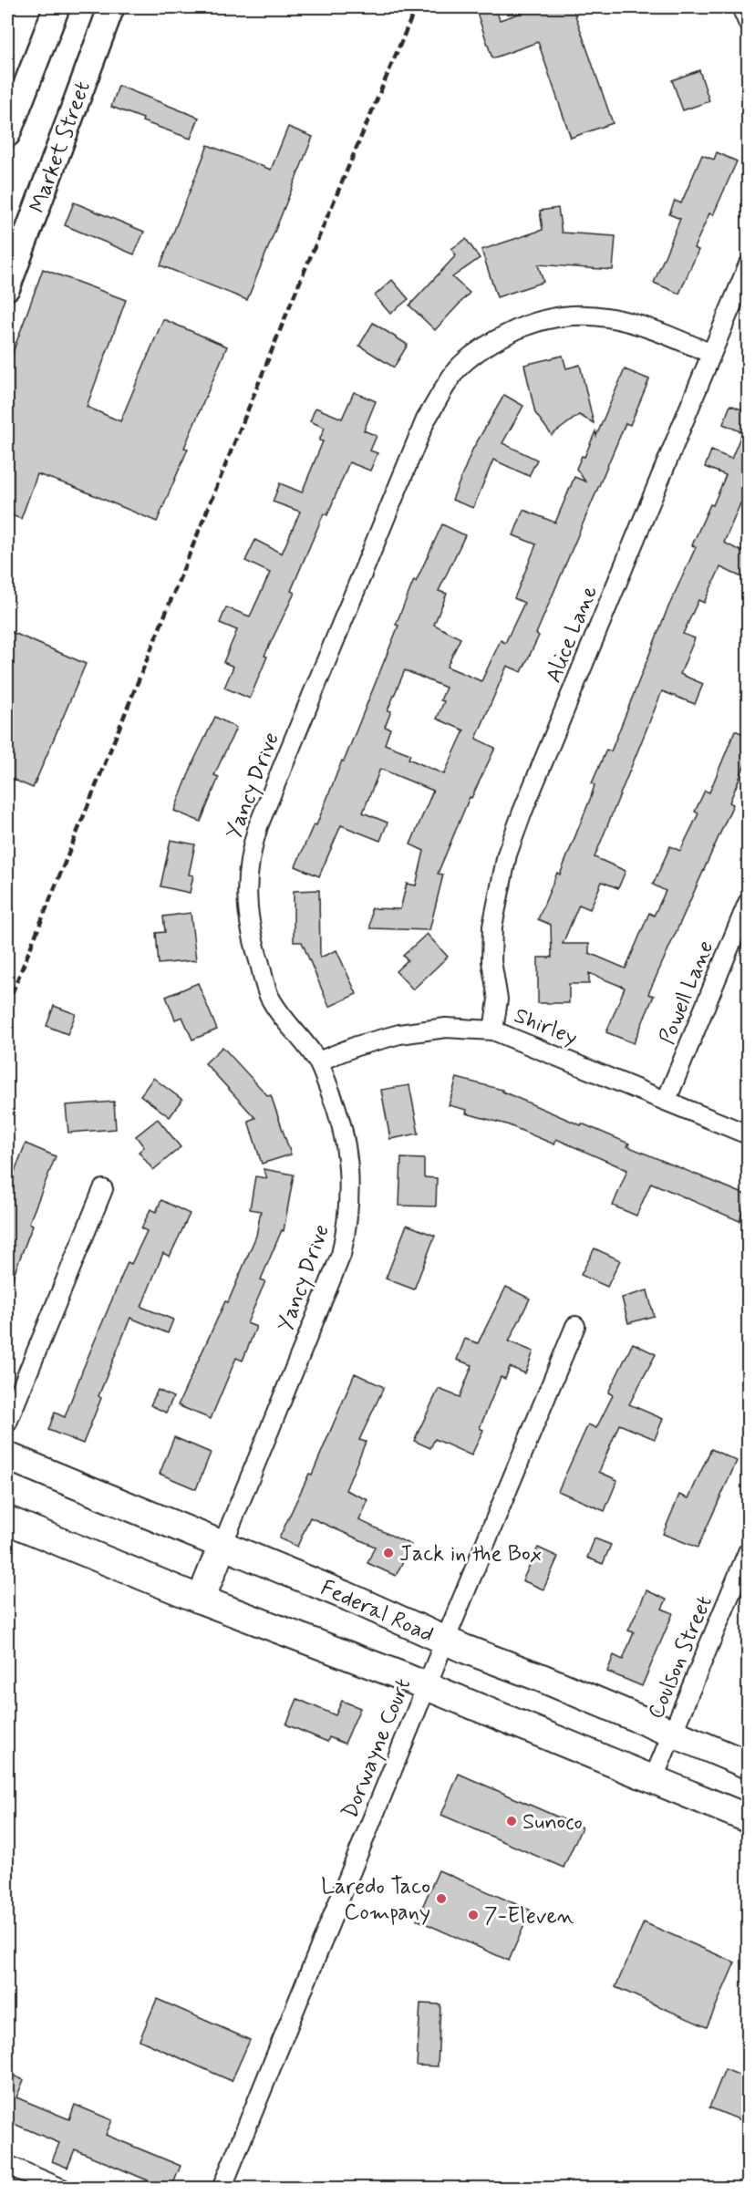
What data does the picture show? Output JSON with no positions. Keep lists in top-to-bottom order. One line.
{"streets":{"main road":["Market Street","Federal Road"],"street":["Alice Lane","Yancy Drive","Powell Lane","Shirley","Coulson Street","Dorwayne Court"]},"crossings":[["Alice Lane","Yancy Drive"],["Alice Lane","Shirley"],["Yancy Drive","Shirley"],["Yancy Drive","Federal Road"],["Powell Lane","Shirley"],["Federal Road","Coulson Street"],["Federal Road","Dorwayne Court"]],"places":["Jack in the Box","Sunoco","Laredo Taco Company","7-Eleven"]}
